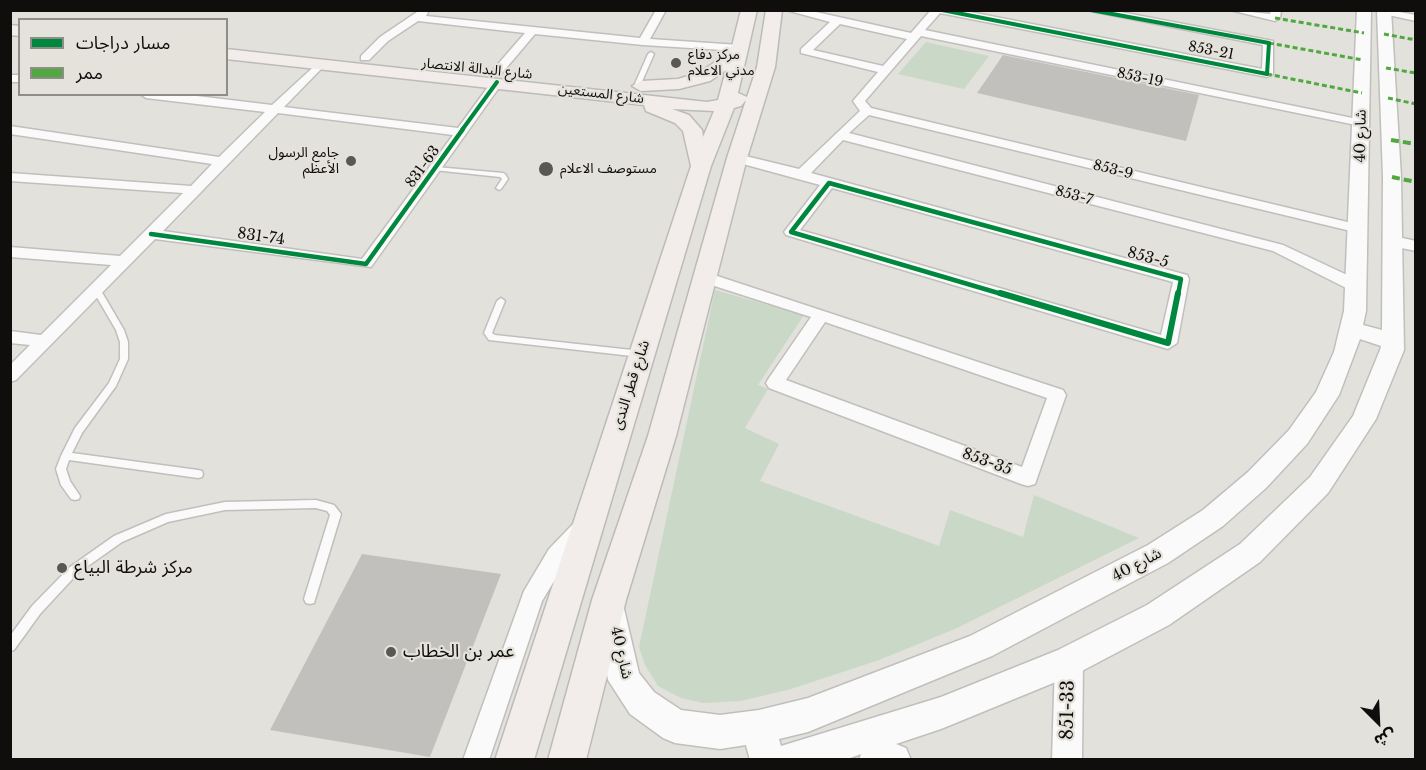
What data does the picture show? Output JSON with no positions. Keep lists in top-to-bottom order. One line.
{"streets":{"main road":["شارع البدالة الانتصار","شارع المستعين","شارع 40","شارع قطر الندى"],"street":["853-21","853-19","831-63","853-9","853-7","831-74","853-5","853-35","851-33"]},"crossings":[["شارع البدالة الانتصار","شارع المستعين"],["شارع البدالة الانتصار","831-63"],["شارع البدالة الانتصار","شارع قطر الندى"],["853-19","شارع 40"],["شارع المستعين","831-63"],["شارع المستعين","شارع قطر الندى"],["شارع 40","853-9"],["شارع 40","853-7"],["شارع 40","851-33"],["831-63","831-74"]],"places":["مركز دفاع مدني الاعلام","جامع الرسول الأعظم","مستوصف الاعلام","مركز شرطة البياع","عمر بن الخطاب"],"legend":["مسار دراجات","ممر"],"north":"bottom right"}
